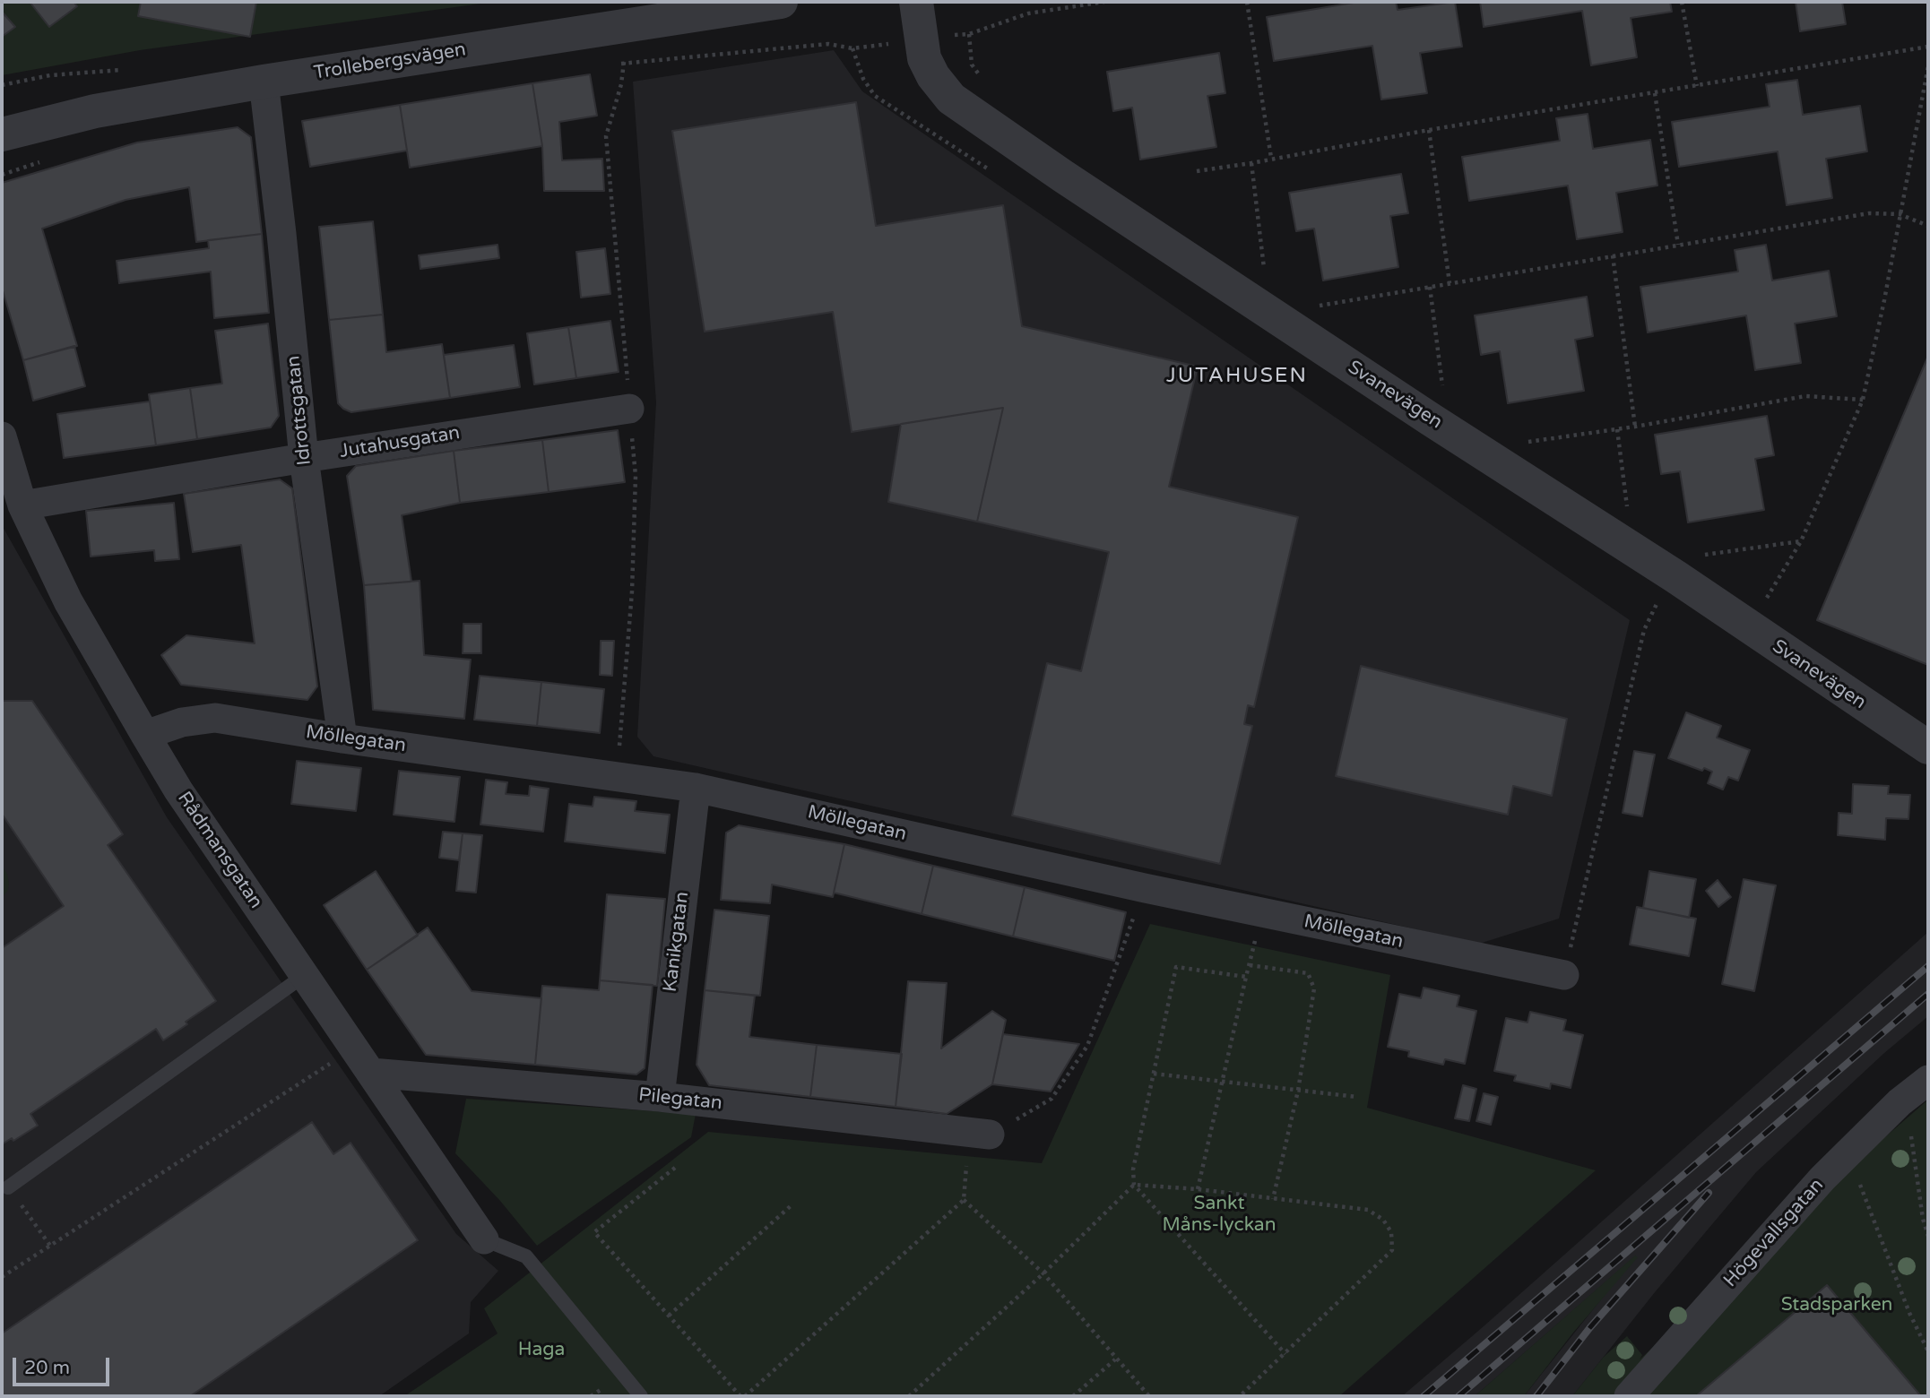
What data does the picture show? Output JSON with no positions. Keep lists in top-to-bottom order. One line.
{"streets":{"street":["Trollebergsvägen","Svanevägen","Idrottsgatan","Jutahusgatan","Möllegatan","Rådmansgatan","Kanikgatan","Pilegatan","Högevallsgatan"]},"crossings":[["Trollebergsvägen","Idrottsgatan"],["Idrottsgatan","Jutahusgatan"],["Idrottsgatan","Möllegatan"],["Jutahusgatan","Rådmansgatan"],["Möllegatan","Rådmansgatan"],["Möllegatan","Kanikgatan"],["Rådmansgatan","Pilegatan"],["Kanikgatan","Pilegatan"]],"districts":["JUTAHUSEN"],"parks":["Sankt Måns-lyckan","Stadsparken","Haga"],"scale_bar":"20 m"}
